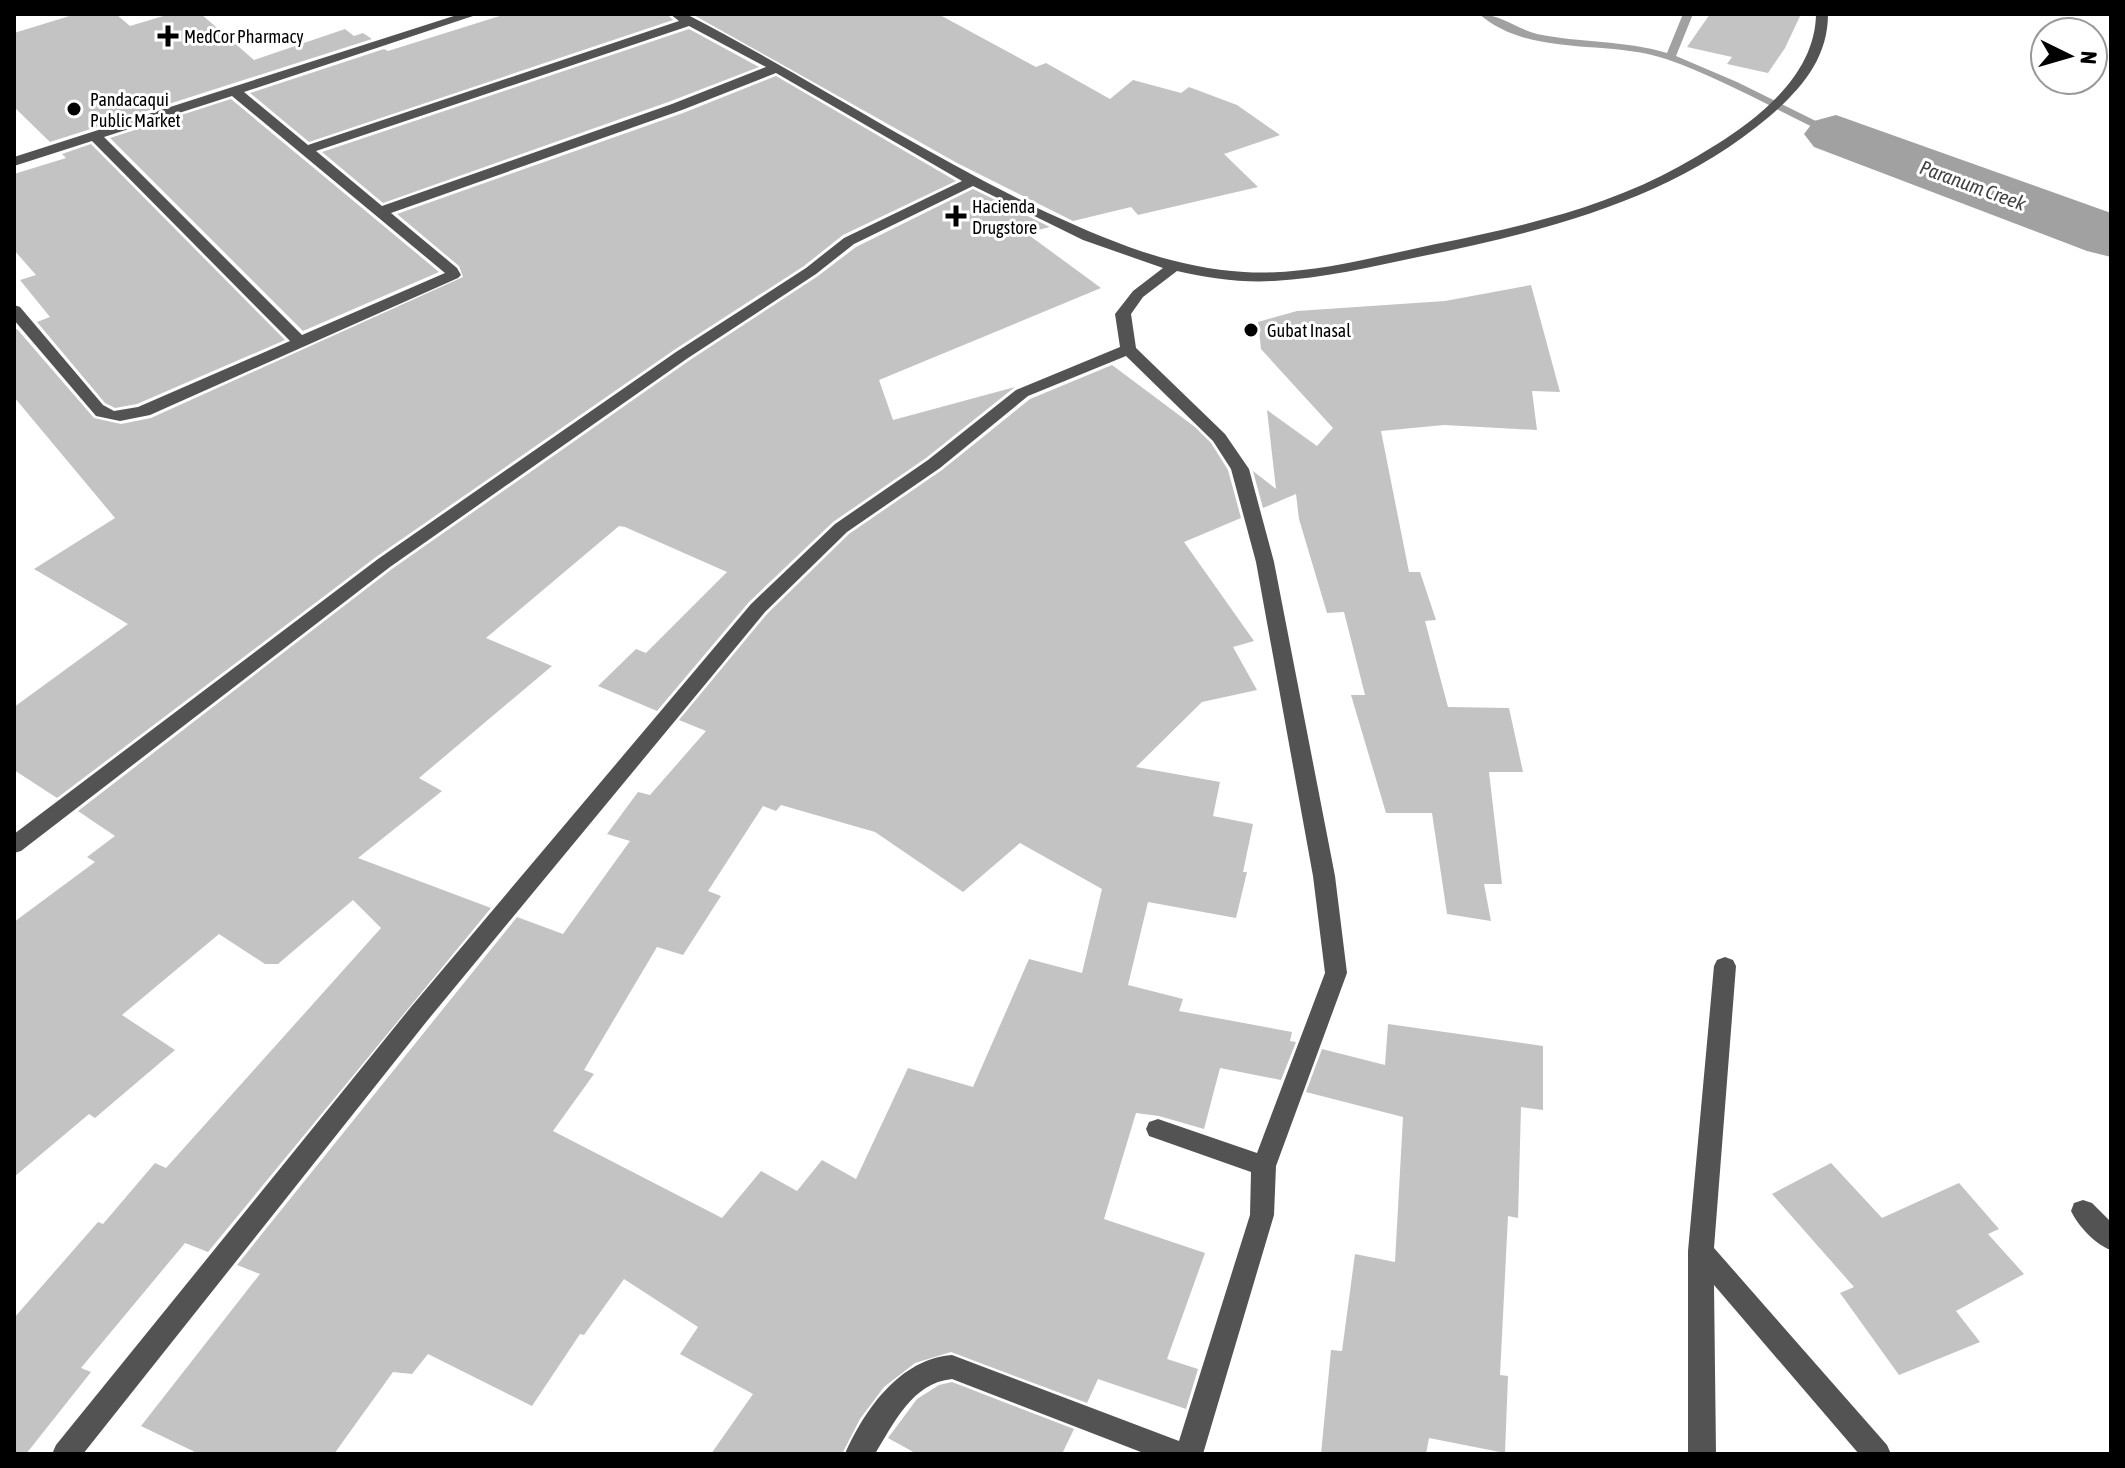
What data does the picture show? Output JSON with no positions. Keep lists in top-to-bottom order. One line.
{"water":["Paranum Creek"],"places":{"health":["MedCor Pharmacy","Hacienda Drugstore"],"other":["Pandacaqui Public Market","Gubat Inasal"]},"north":"right"}
